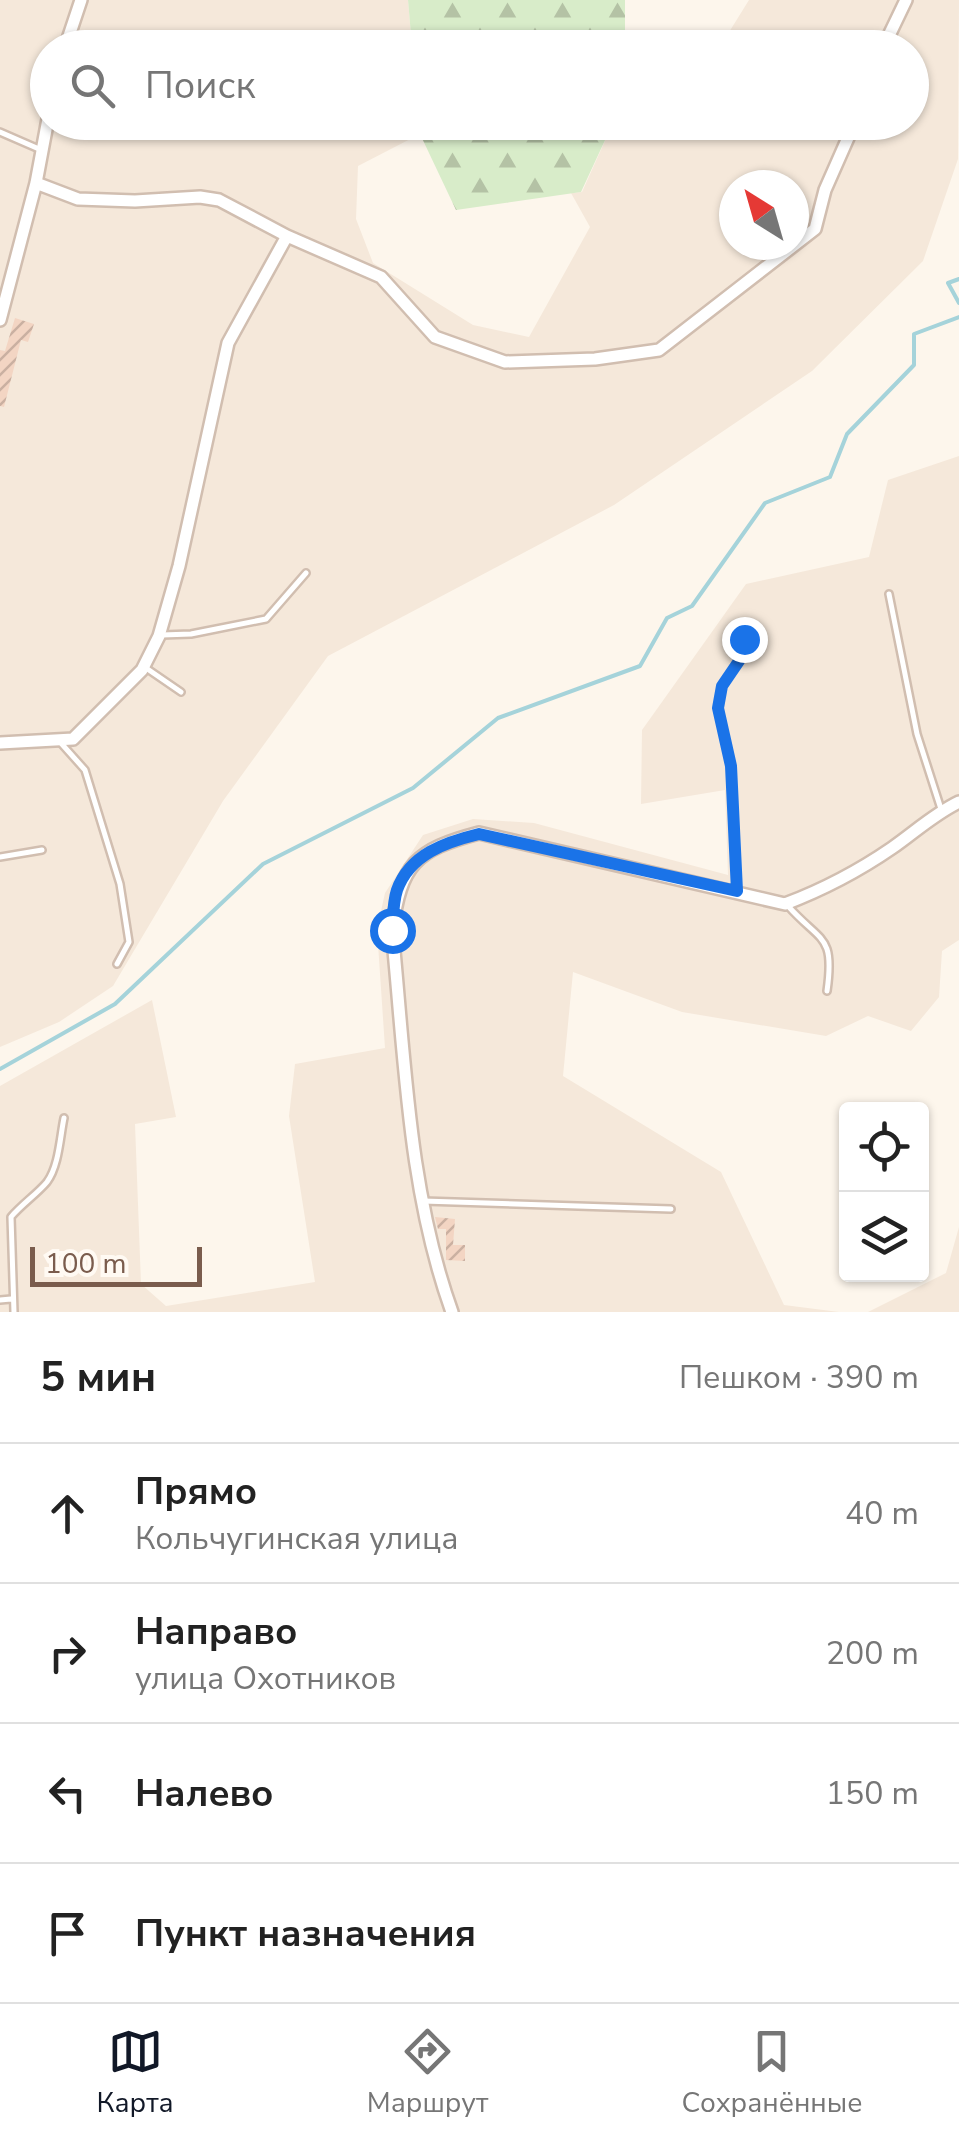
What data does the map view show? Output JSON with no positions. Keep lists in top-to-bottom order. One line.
{"scale_bar":"100 m","north":"top left","page":{"search":"Поиск","scale":"100 m","heading":["5 мин","Пешком · 390 m"],"list":[["Прямо","Кольчугинская улица","40 m"],["Направо","улица Охотников","200 m"],["Налево","150 m"],"Пункт назначения"],"nav":["Карта","Маршрут","Сохранённые"]}}
